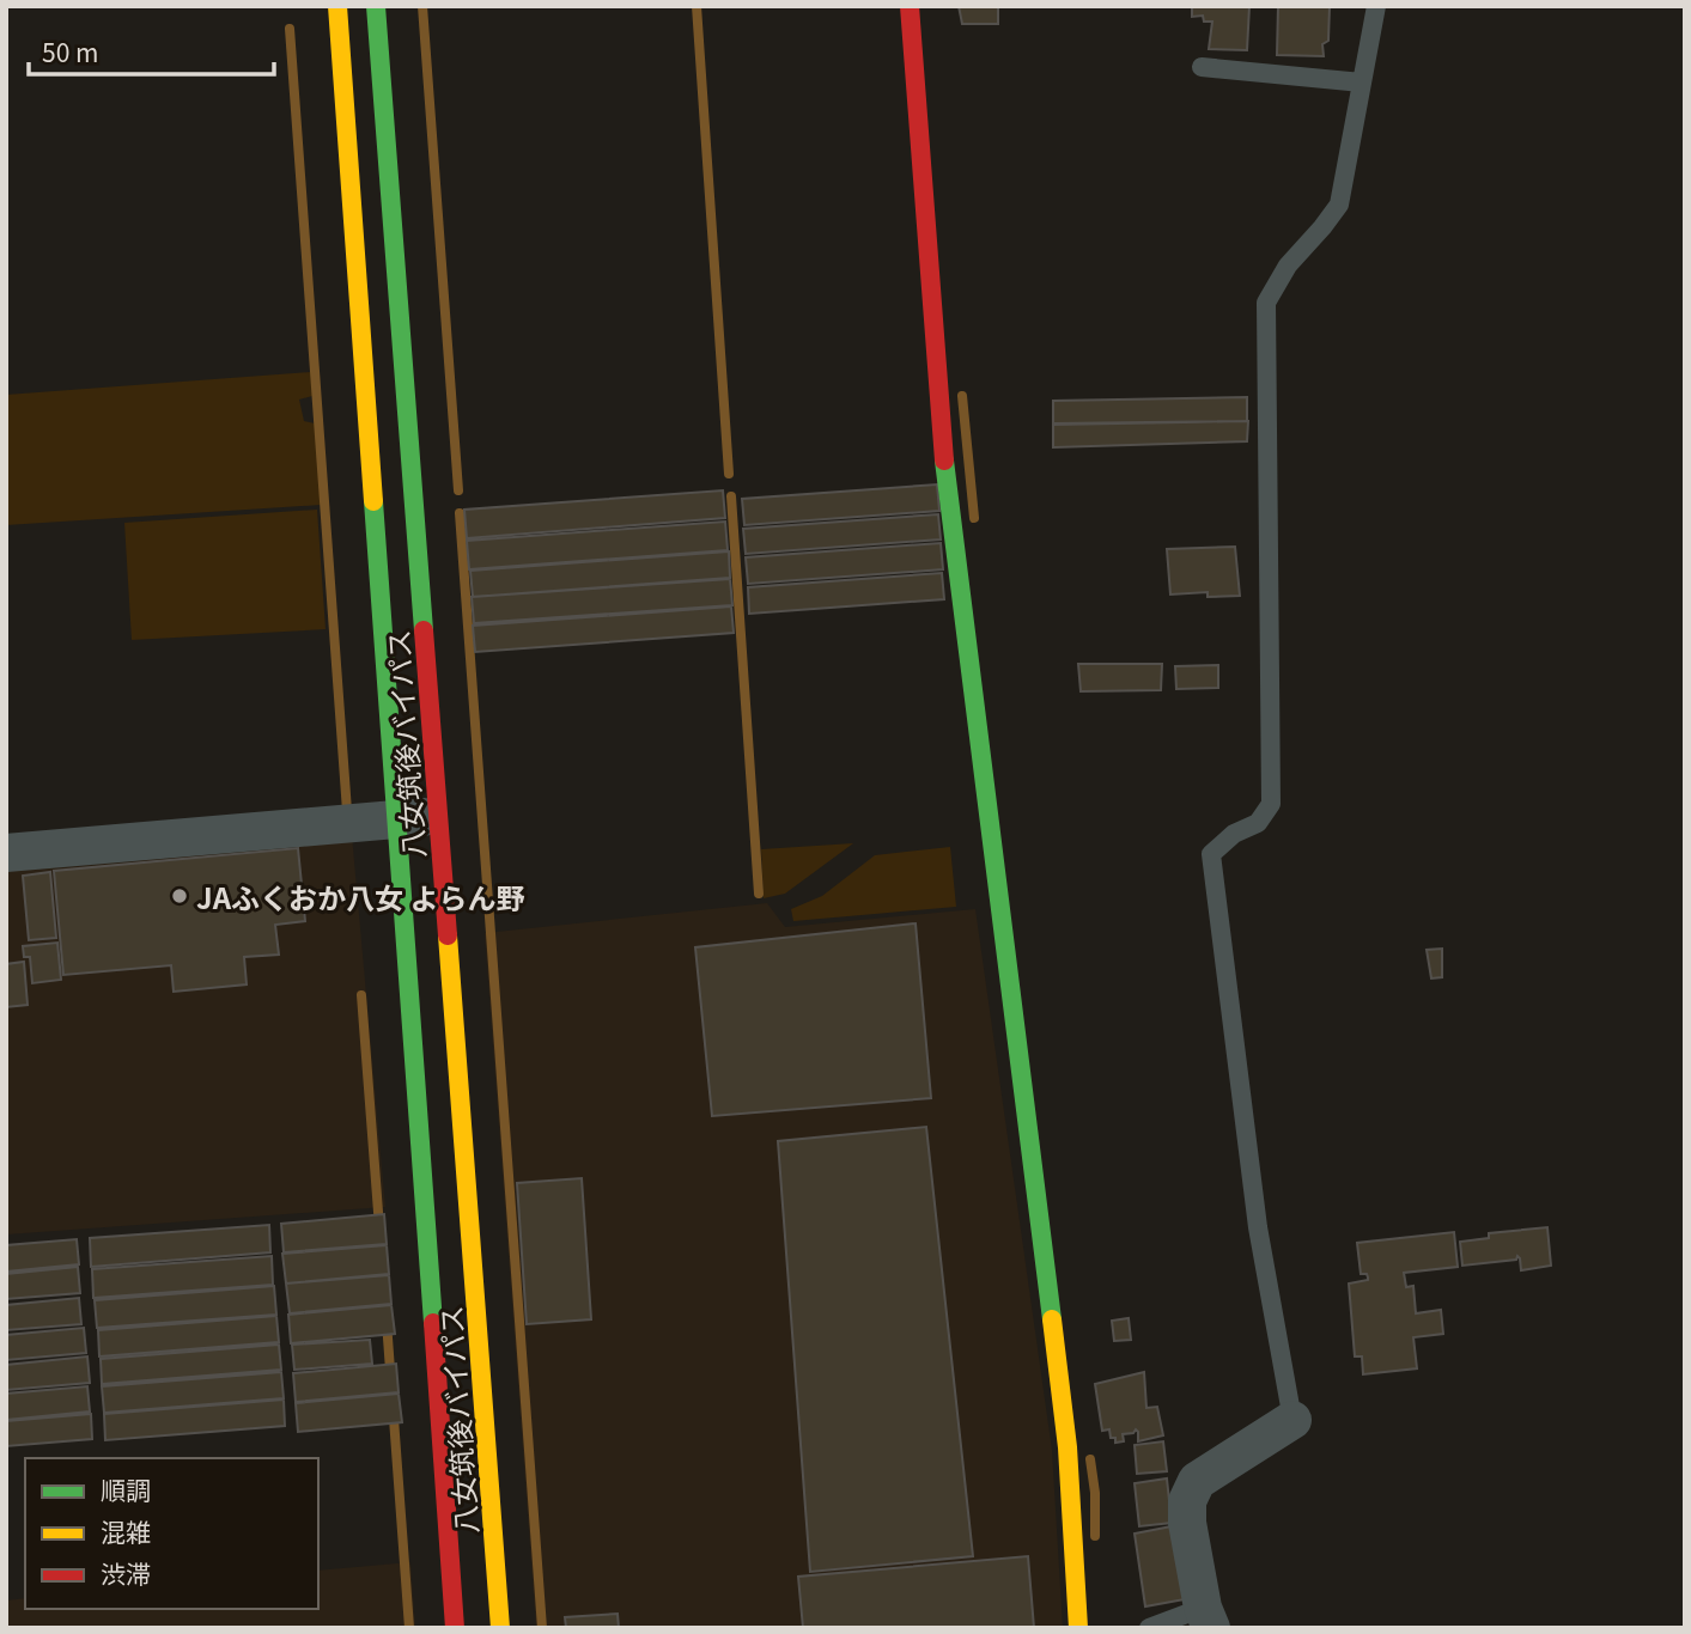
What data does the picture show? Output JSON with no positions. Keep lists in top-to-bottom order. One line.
{"streets":{"main road":["八女筑後バイパス"]},"places":["JAふくおか八女 よらん野"],"legend":["順調","混雑","渋滞"],"scale_bar":"50 m"}
